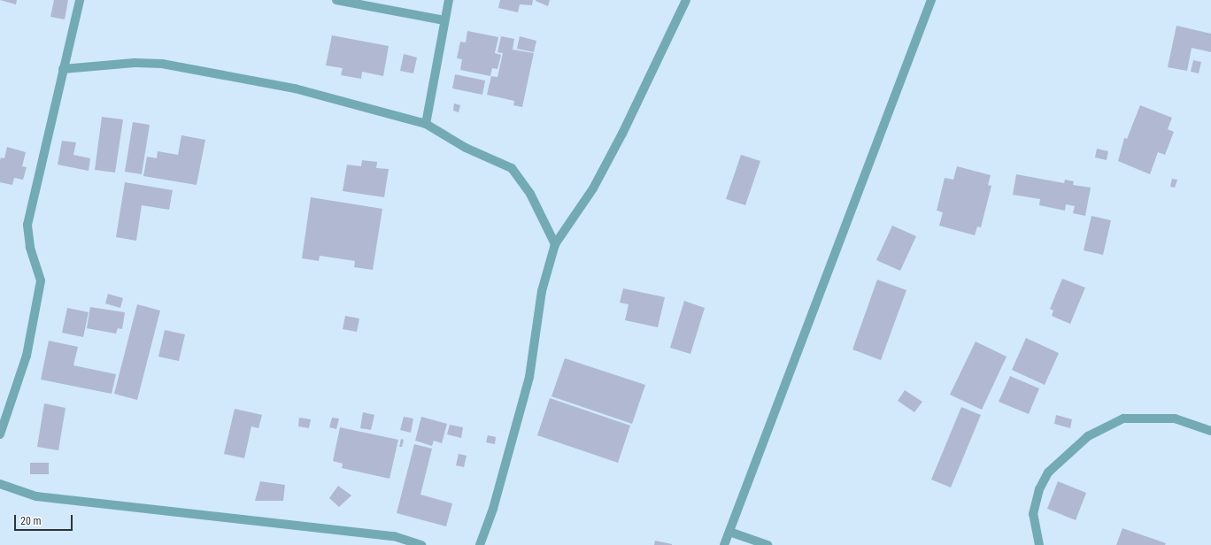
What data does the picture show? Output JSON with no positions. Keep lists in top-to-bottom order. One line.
{"scale_bar":"20 m"}
